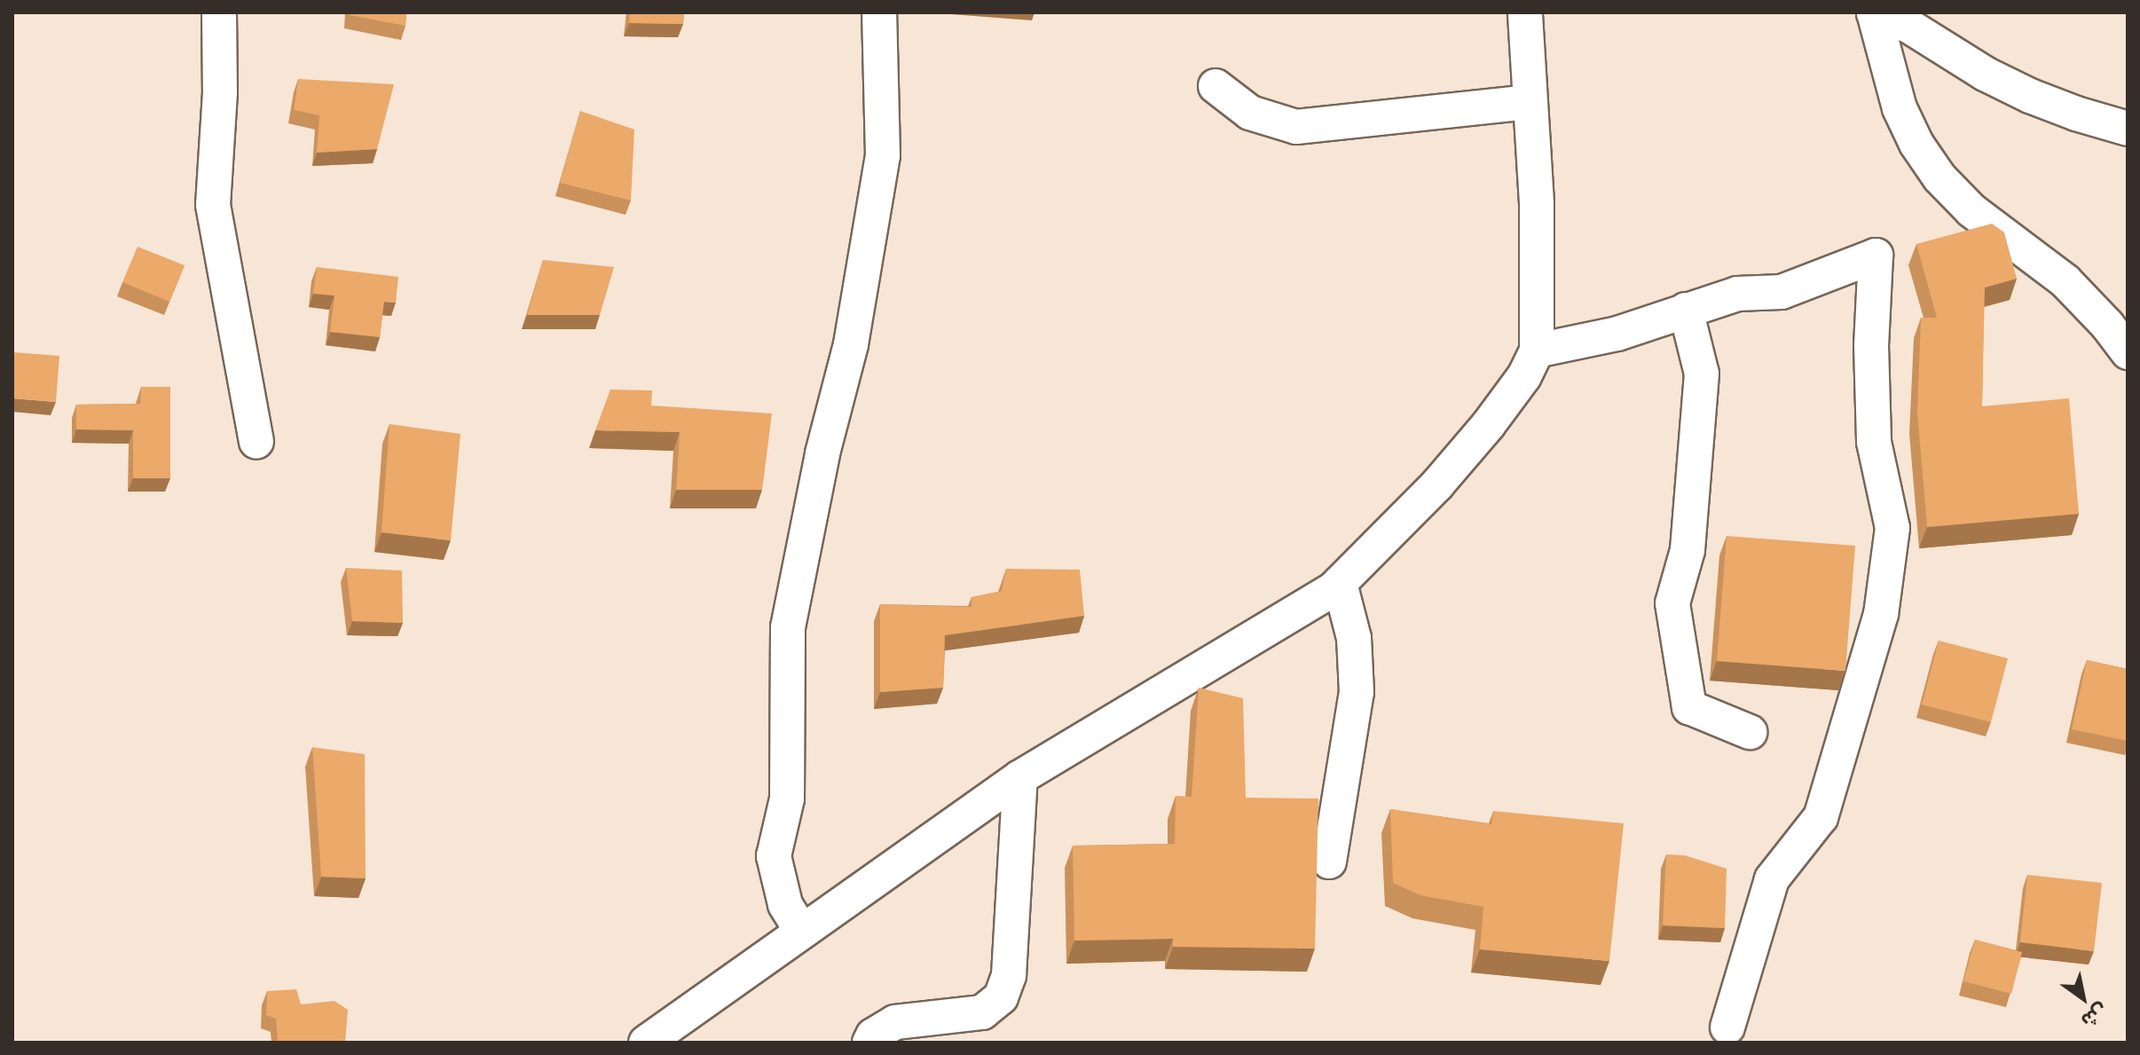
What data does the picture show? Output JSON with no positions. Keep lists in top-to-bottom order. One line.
{"north":"bottom right"}
